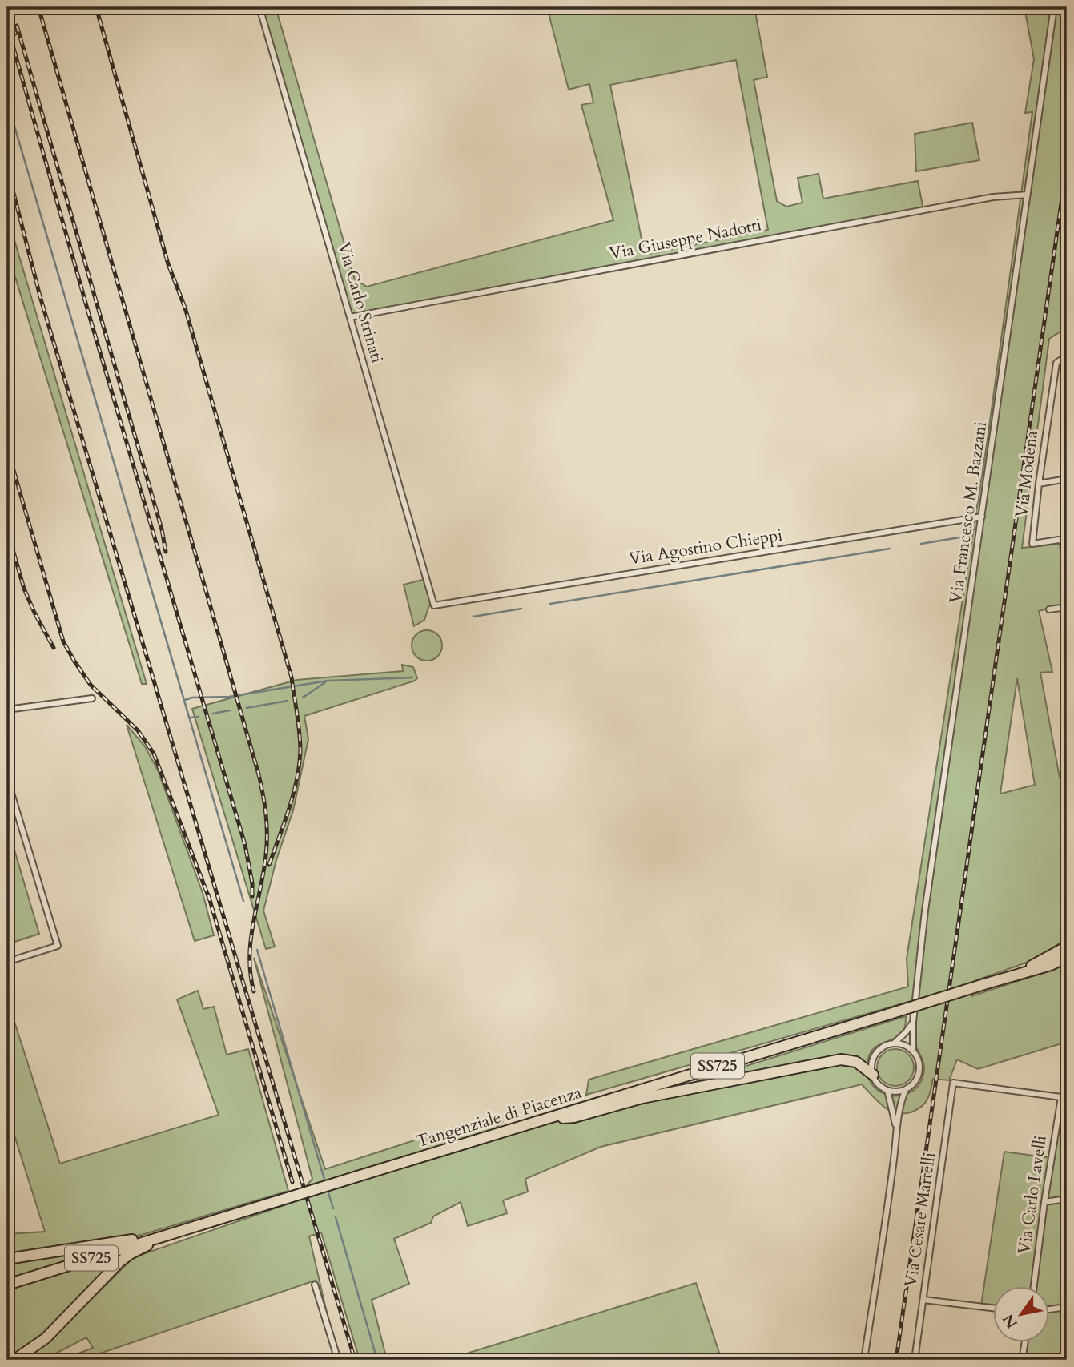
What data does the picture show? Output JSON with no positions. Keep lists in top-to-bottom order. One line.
{"streets":{"highway":["SS725","Tangenziale di Piacenza"],"street":["Via Giuseppe Nadotti","Via Carlo Strinati","Via Modena","Via Francesco M. Bazzani","Via Agostino Chieppi","Via Carlo Lavelli","Via Cesare Martelli"]},"crossings":[["Via Giuseppe Nadotti","Via Carlo Strinati"],["Via Giuseppe Nadotti","Via Francesco M. Bazzani"],["Via Carlo Strinati","Via Agostino Chieppi"],["Via Francesco M. Bazzani","Via Agostino Chieppi"],["Via Carlo Lavelli","Via Cesare Martelli"]],"north":"bottom left"}
